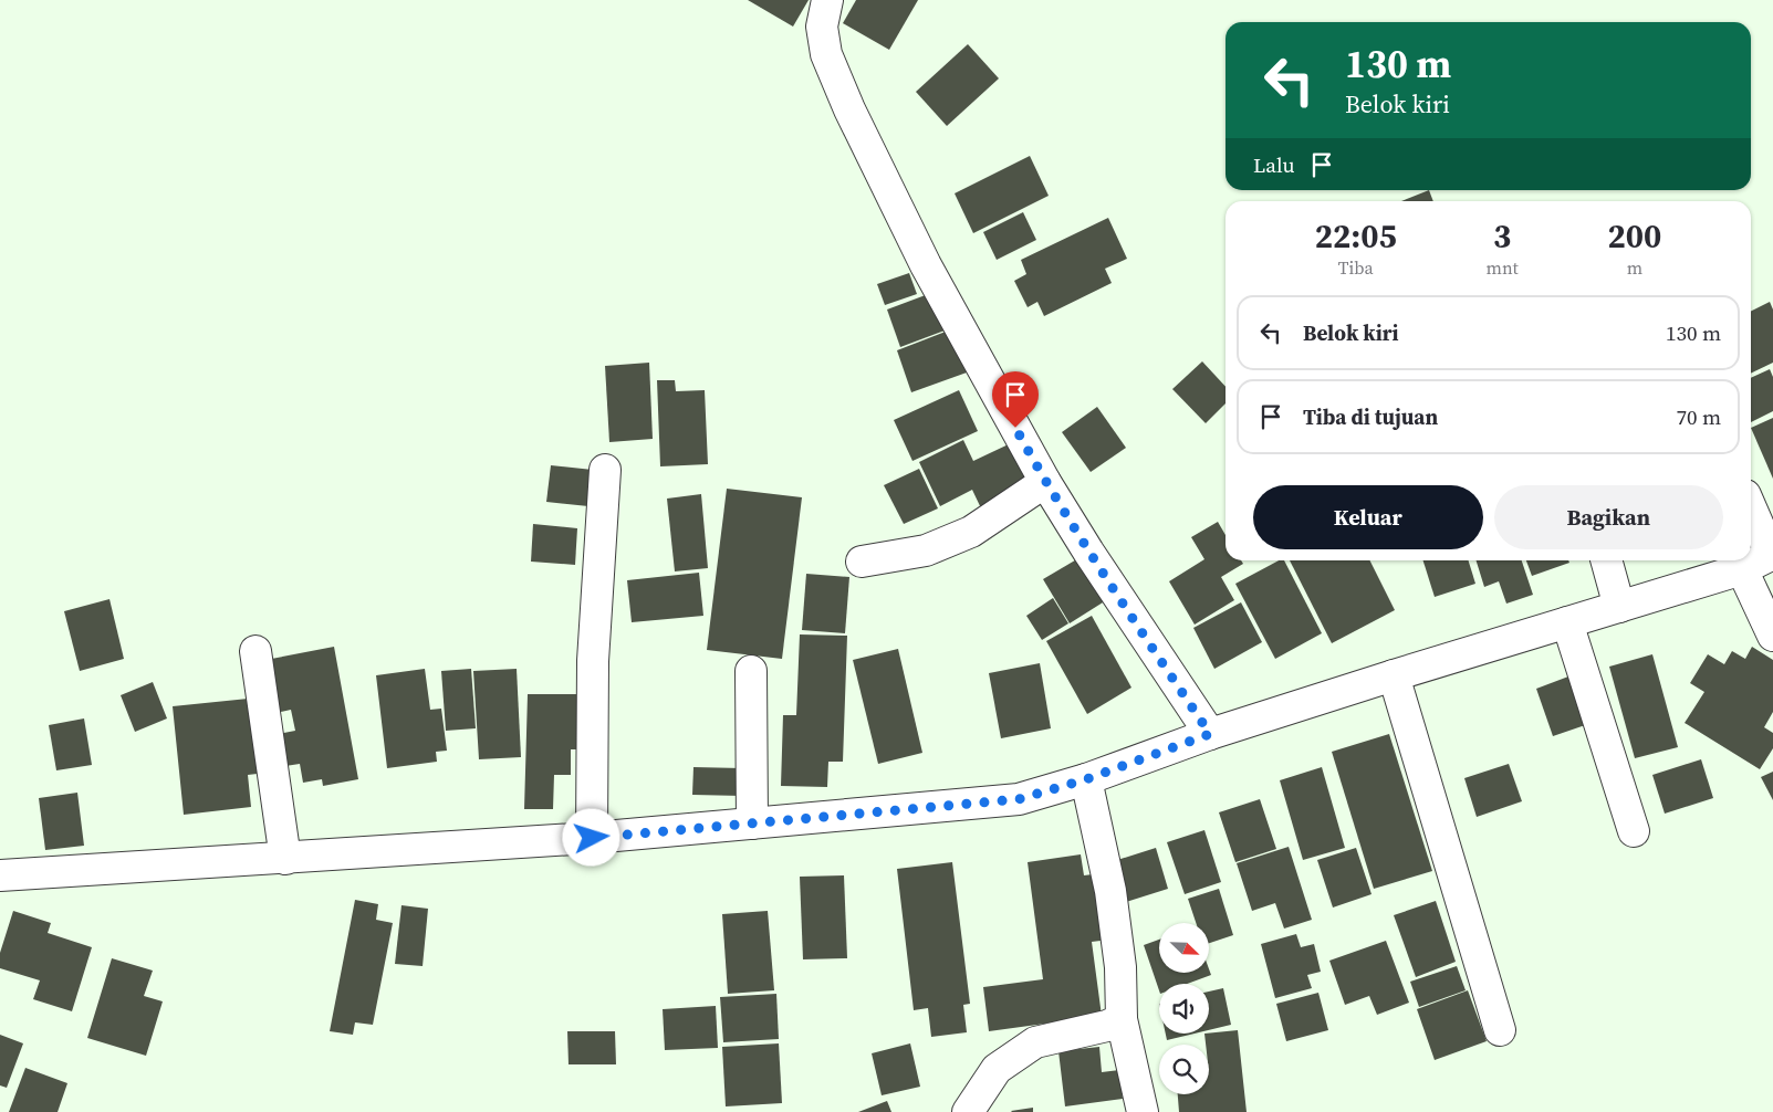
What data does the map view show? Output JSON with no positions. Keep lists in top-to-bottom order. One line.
{"north":"bottom right","page":{"turn":["130 m","Belok kiri"],"then":"Lalu","eta":["22:05","Tiba","3","mnt","200","m"],"list":[{"name":"Belok kiri","value":"130 m"},{"name":"Tiba di tujuan","value":"70 m"}],"buttons":["Keluar","Bagikan"]}}
